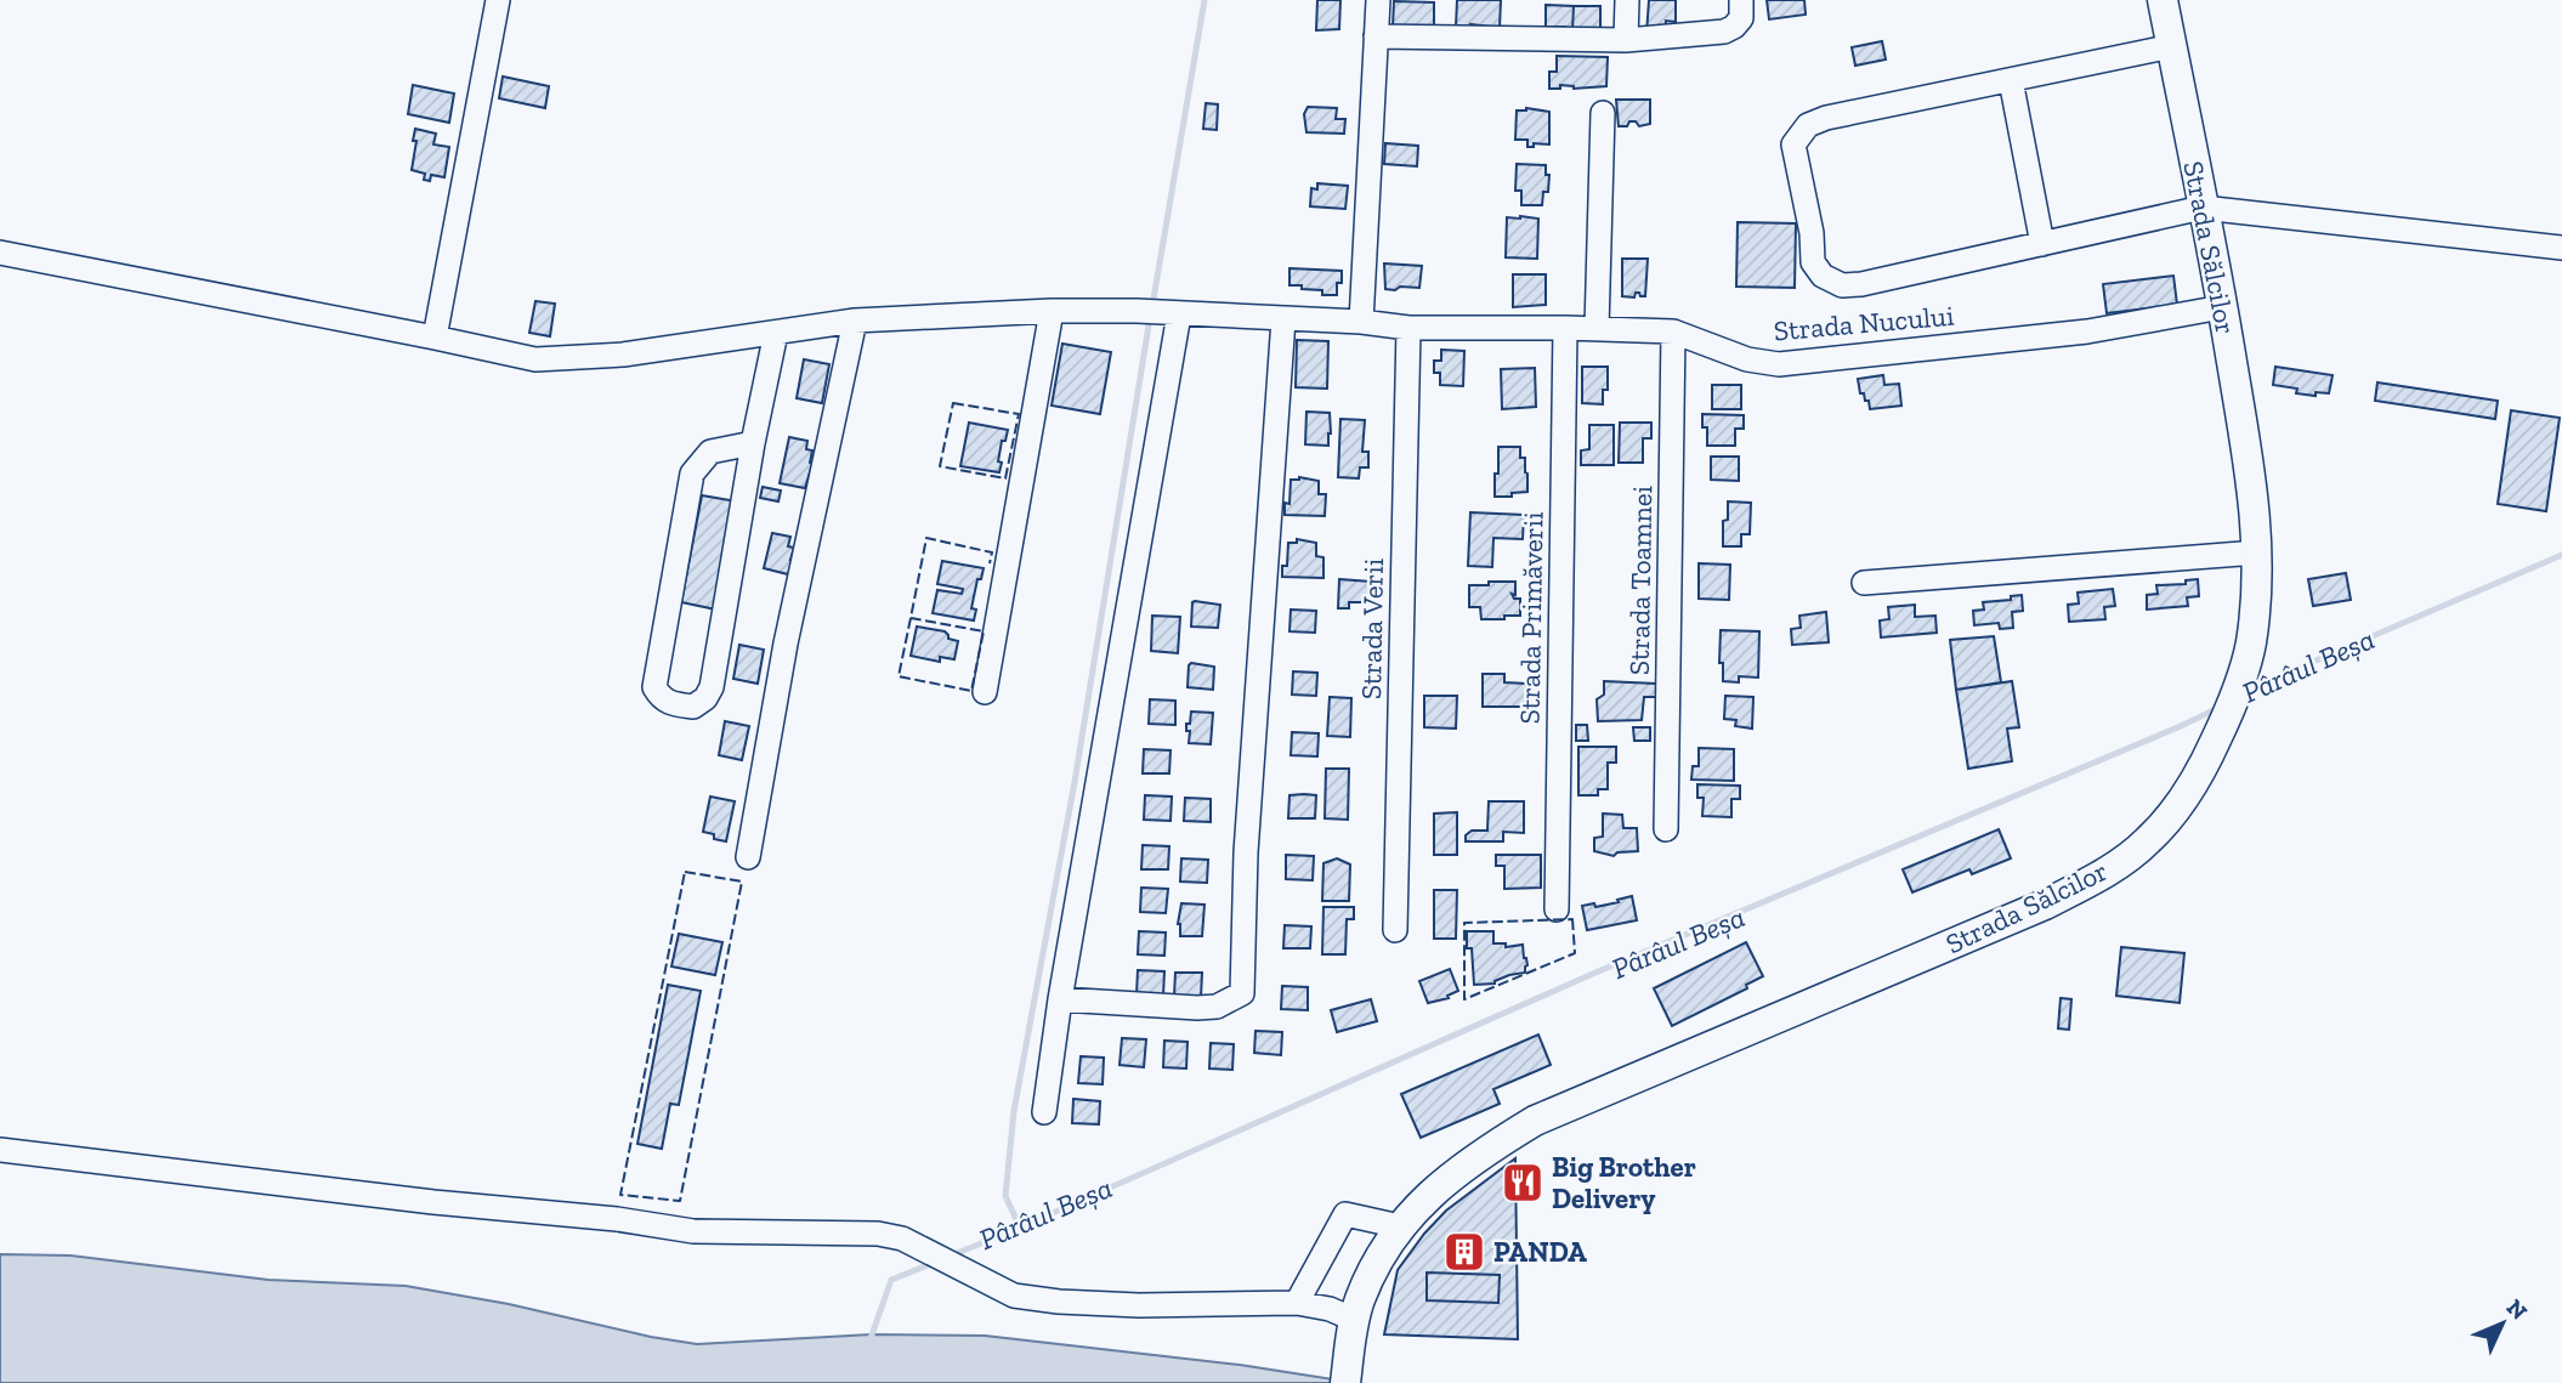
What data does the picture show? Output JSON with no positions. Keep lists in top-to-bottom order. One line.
{"streets":{"main road":["Strada Sălcilor"],"street":["Strada Nucului","Strada Toamnei","Strada Primăverii","Strada Verii"]},"crossings":[["Strada Sălcilor","Strada Nucului"],["Strada Nucului","Strada Toamnei"],["Strada Nucului","Strada Primăverii"],["Strada Nucului","Strada Verii"]],"water":["Pârâul Beșa"],"places":{"restaurant":["Big Brother Delivery"],"building":["PANDA"]},"north":"top right"}
